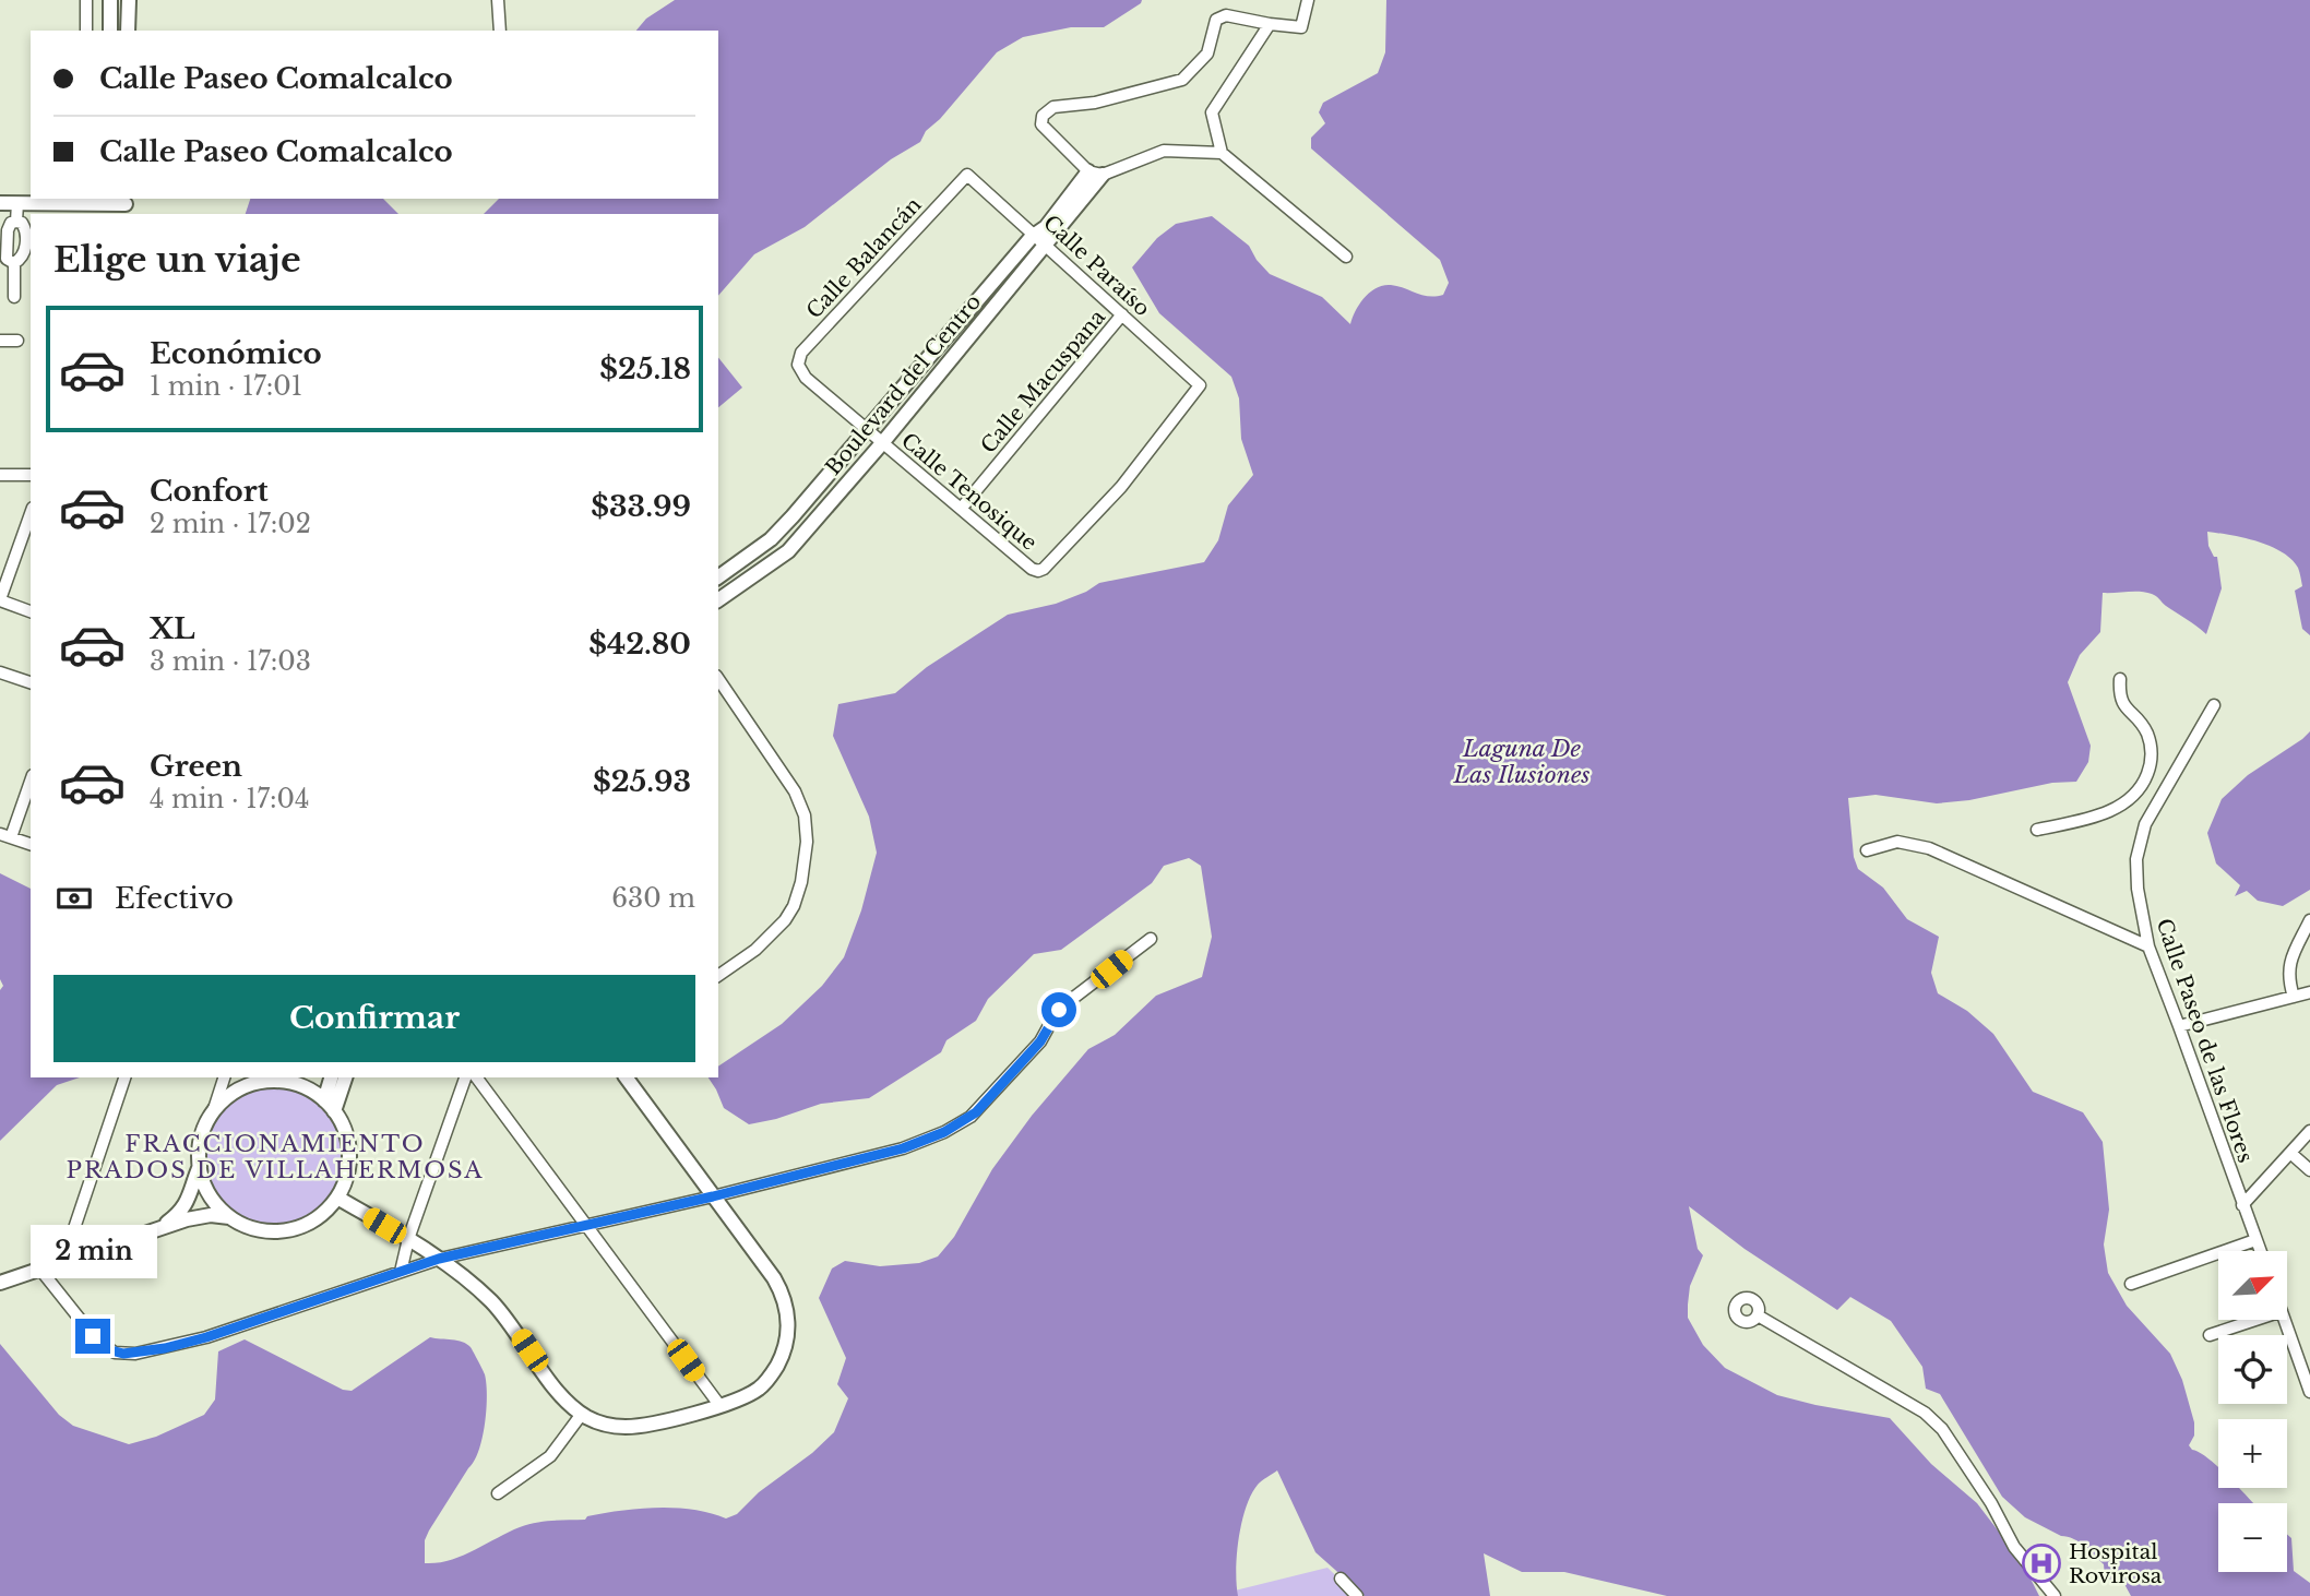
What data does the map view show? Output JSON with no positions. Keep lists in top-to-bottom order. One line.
{"streets":{"street":["Calle Balancán","Calle Paraíso","Calle Macuspana","Boulevard del Centro","Calle Tenosique","Calle Paseo de las Flores"]},"crossings":[["Calle Balancán","Calle Paraíso"],["Calle Balancán","Calle Tenosique"],["Calle Paraíso","Calle Macuspana"],["Calle Paraíso","Boulevard del Centro"],["Calle Paraíso","Calle Tenosique"],["Calle Macuspana","Calle Tenosique"],["Boulevard del Centro","Calle Tenosique"]],"districts":["FRACCIONAMIENTO PRADOS DE VILLAHERMOSA"],"water":["Laguna De Las Ilusiones"],"places":{"hospital":["Hospital Rovirosa"]},"north":"top right","page":{"banner":["Calle Paseo Comalcalco","Calle Paseo Comalcalco"],"heading":"Elige un viaje","list":[{"name":"Económico","note":"1 min · 17:01","value":"$25.18"},{"name":"Confort","note":"2 min · 17:02","value":"$33.99"},{"name":"XL","note":"3 min · 17:03","value":"$42.80"},{"name":"Green","note":"4 min · 17:04","value":"$25.93"}],"pay":["Efectivo","630 m"],"buttons":"Confirmar","bubble":"2 min","map_buttons":["+","−"]}}
